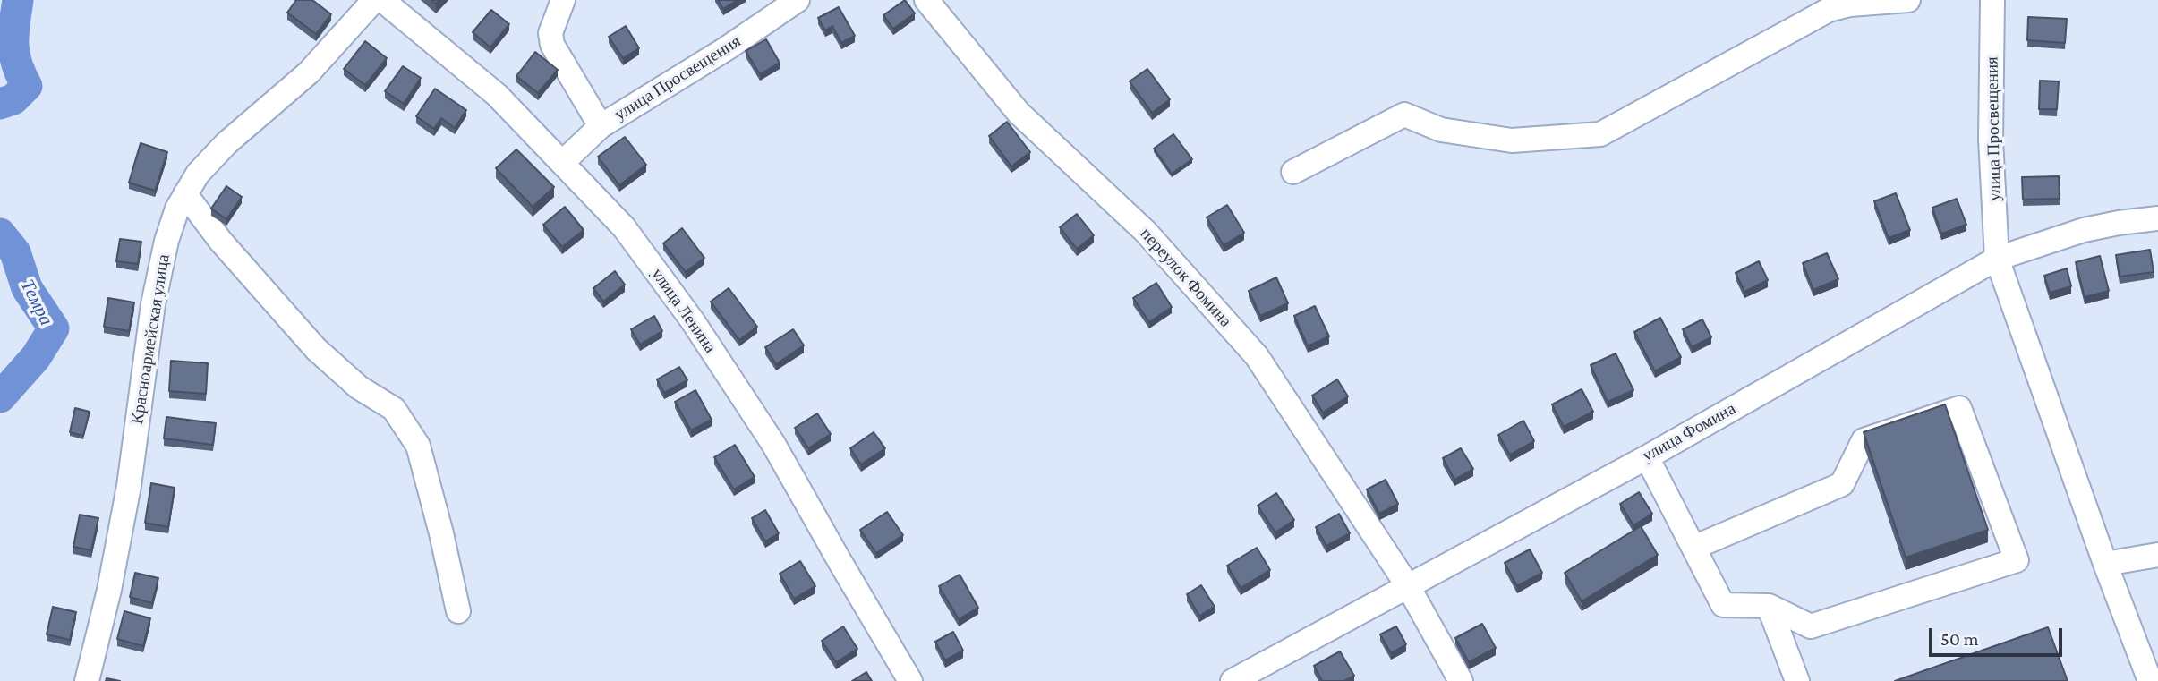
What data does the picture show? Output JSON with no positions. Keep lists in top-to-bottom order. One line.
{"streets":{"street":["улица Просвещения","переулок Фомина","улица Ленина","Красноармейская улица","улица Фомина"]},"crossings":[["улица Просвещения","улица Ленина"],["улица Просвещения","улица Фомина"],["переулок Фомина","улица Фомина"]],"water":["Темра"],"scale_bar":"50 m"}
